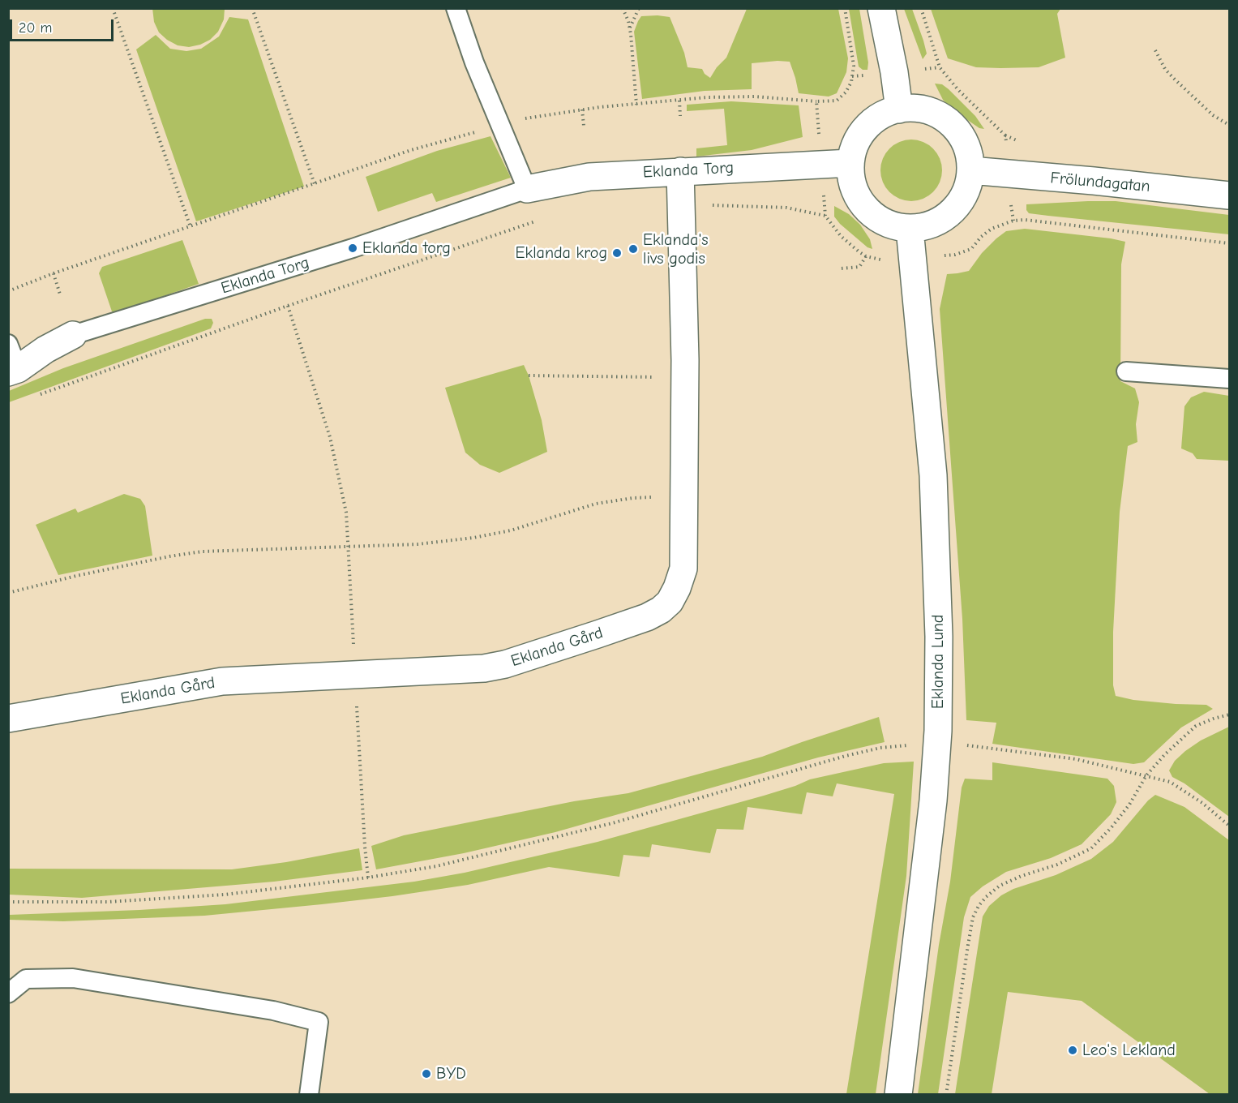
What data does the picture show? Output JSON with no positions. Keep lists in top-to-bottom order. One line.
{"streets":{"street":["Eklanda Torg","Frölundagatan","Eklanda Gård","Eklanda Lund"]},"crossings":[["Eklanda Torg","Frölundagatan"],["Eklanda Torg","Eklanda Gård"],["Eklanda Torg","Eklanda Lund"],["Frölundagatan","Eklanda Lund"]],"places":["Eklanda torg","Eklanda's livs godis","Eklanda krog","Leo's Lekland","BYD"],"scale_bar":"20 m"}
